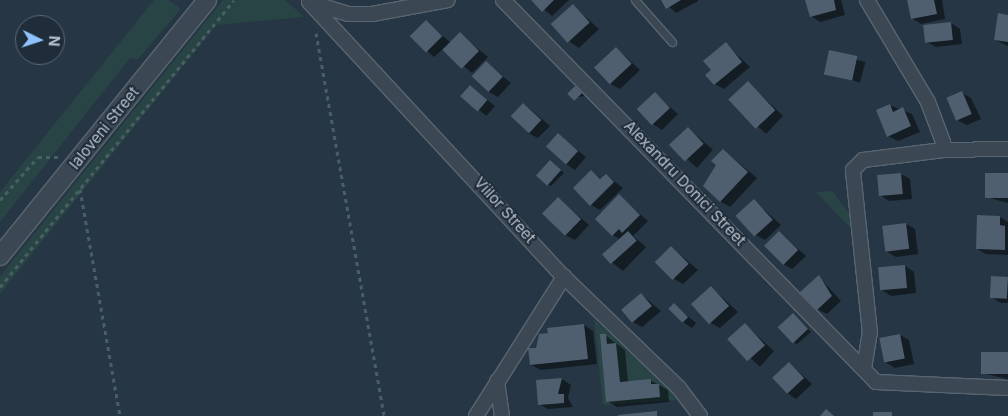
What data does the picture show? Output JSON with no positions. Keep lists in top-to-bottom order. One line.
{"streets":{"street":["Ialoveni Street","Alexandru Donici Street","Viilor Street"]},"north":"right"}
